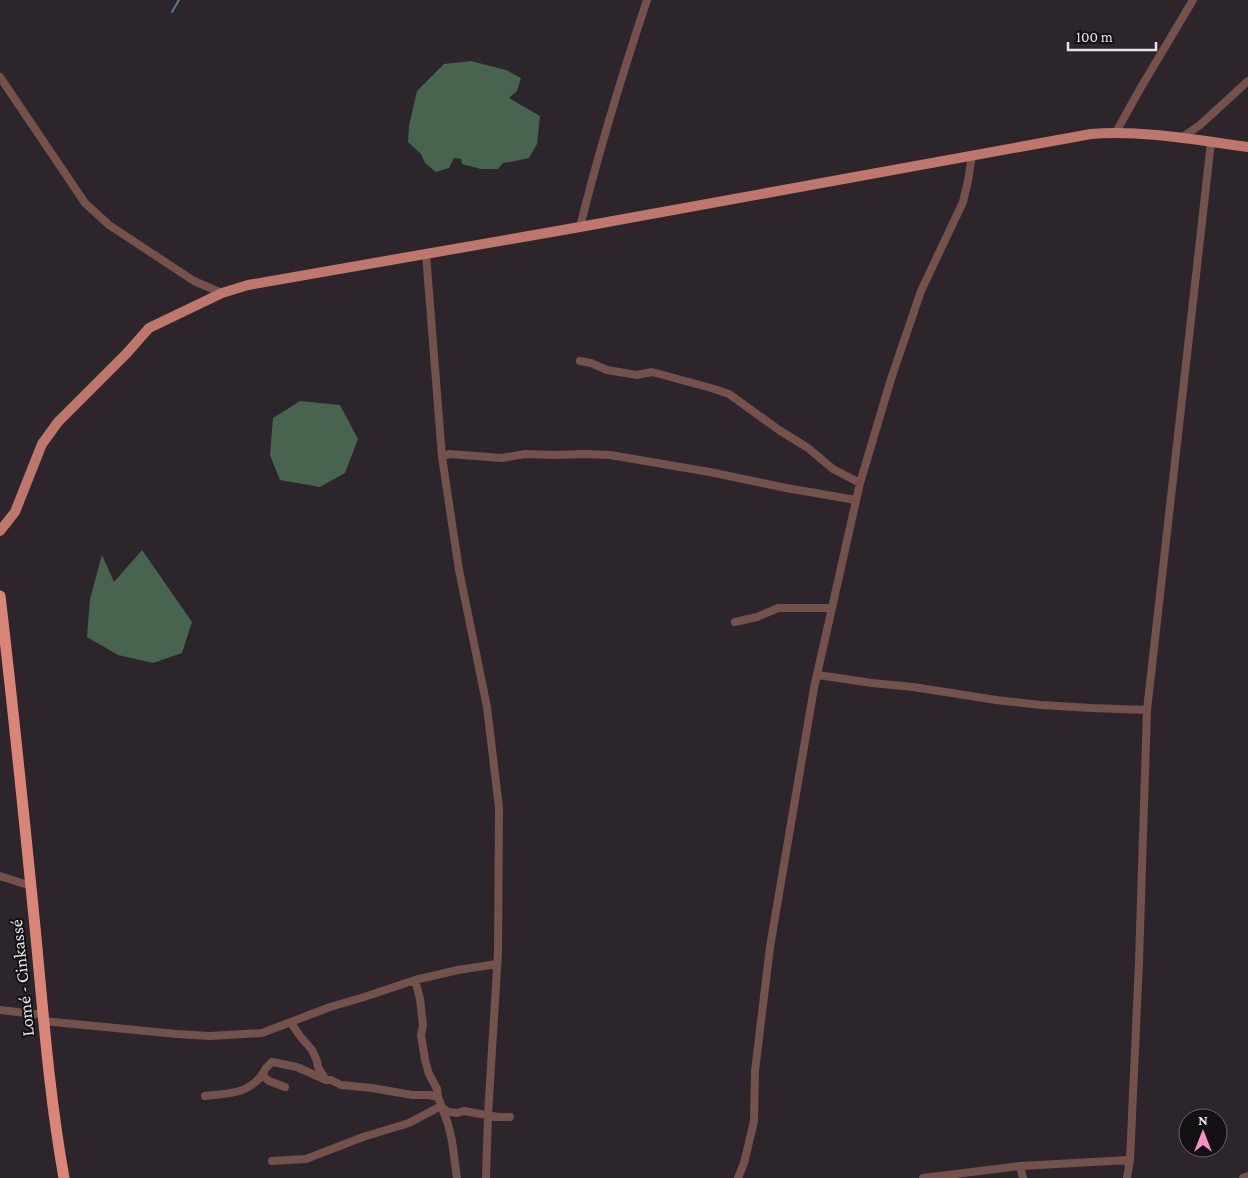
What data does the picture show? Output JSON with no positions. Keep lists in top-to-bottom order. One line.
{"streets":{"highway":["Lomé - Cinkassé"]},"scale_bar":"100 m","north":"top"}
